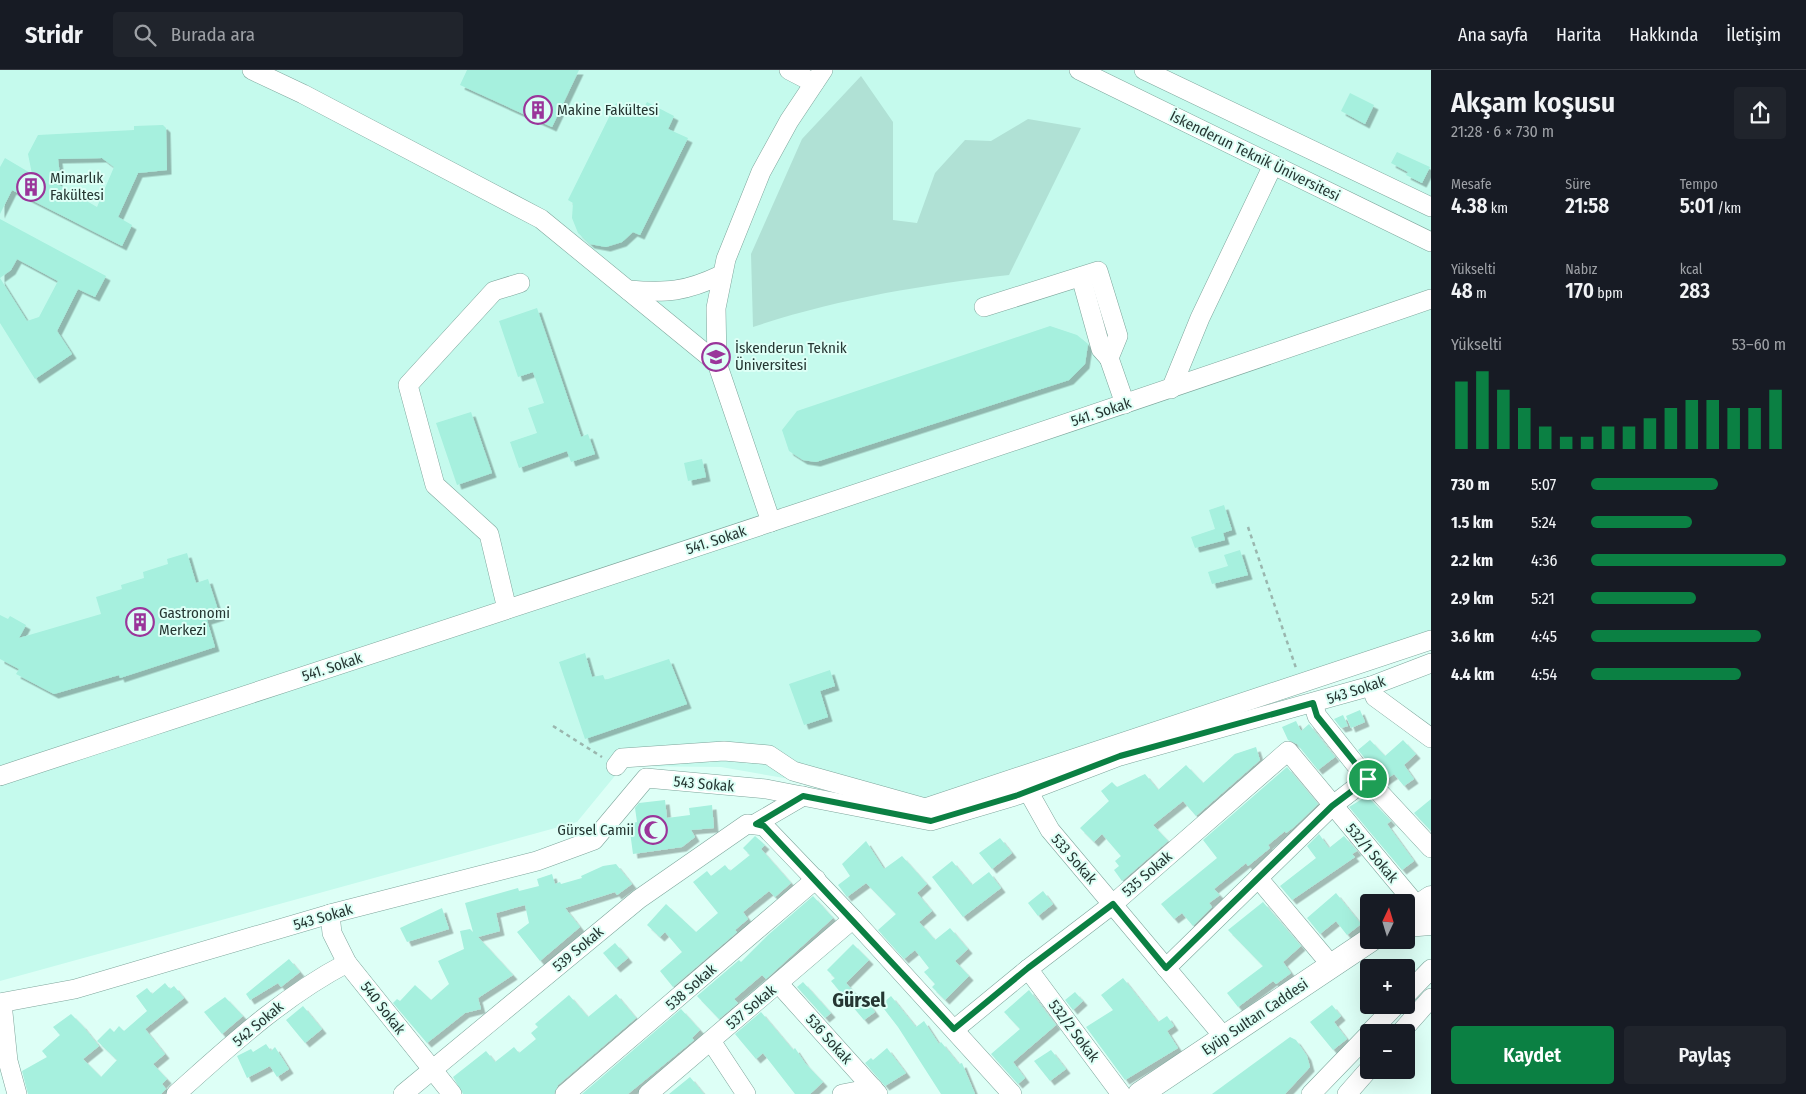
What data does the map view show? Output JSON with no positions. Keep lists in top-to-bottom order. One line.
{"streets":{"main road":["Eyüp Sultan Caddesi"],"street":["İskenderun Teknik Üniversitesi","541. Sokak","543 Sokak","532/1 Sokak","533 Sokak","535 Sokak","539 Sokak","538 Sokak","537 Sokak","540 Sokak","542 Sokak","532/2 Sokak","536 Sokak"]},"crossings":[["543 Sokak","533 Sokak"],["543 Sokak","539 Sokak"],["543 Sokak","540 Sokak"],["532/1 Sokak","535 Sokak"],["533 Sokak","535 Sokak"],["533 Sokak","Eyüp Sultan Caddesi"],["535 Sokak","532/2 Sokak"],["539 Sokak","540 Sokak"],["537 Sokak","536 Sokak"],["540 Sokak","542 Sokak"]],"districts":["Gürsel"],"places":{"building":["Makine Fakültesi","Mimarlık Fakültesi","Gastronomi Merkezi"],"school or university":["İskenderun Teknik Üniversitesi"],"mosque":["Gürsel Camii"]},"north":"top","page":{"header":"Stridr","search":"Burada ara","nav":["Ana sayfa","Harita","Hakkında","İletişim"],"heading":["Akşam koşusu","21:28 · 6 × 730 m"],"stats":[["Mesafe","4.38 km"],["Süre","21:58"],["Tempo","5:01 /km"],["Yükselti","48 m"],["Nabız","170 bpm"],["kcal","283"]],"chart":["Yükselti","53–60 m"],"list":[{"name":"730 m","note":"5:07"},{"name":"1.5 km","note":"5:24"},{"name":"2.2 km","note":"4:36"},{"name":"2.9 km","note":"5:21"},{"name":"3.6 km","note":"4:45"},{"name":"4.4 km","note":"4:54"}],"map_buttons":["+","−"],"buttons":["Kaydet","Paylaş"]}}
